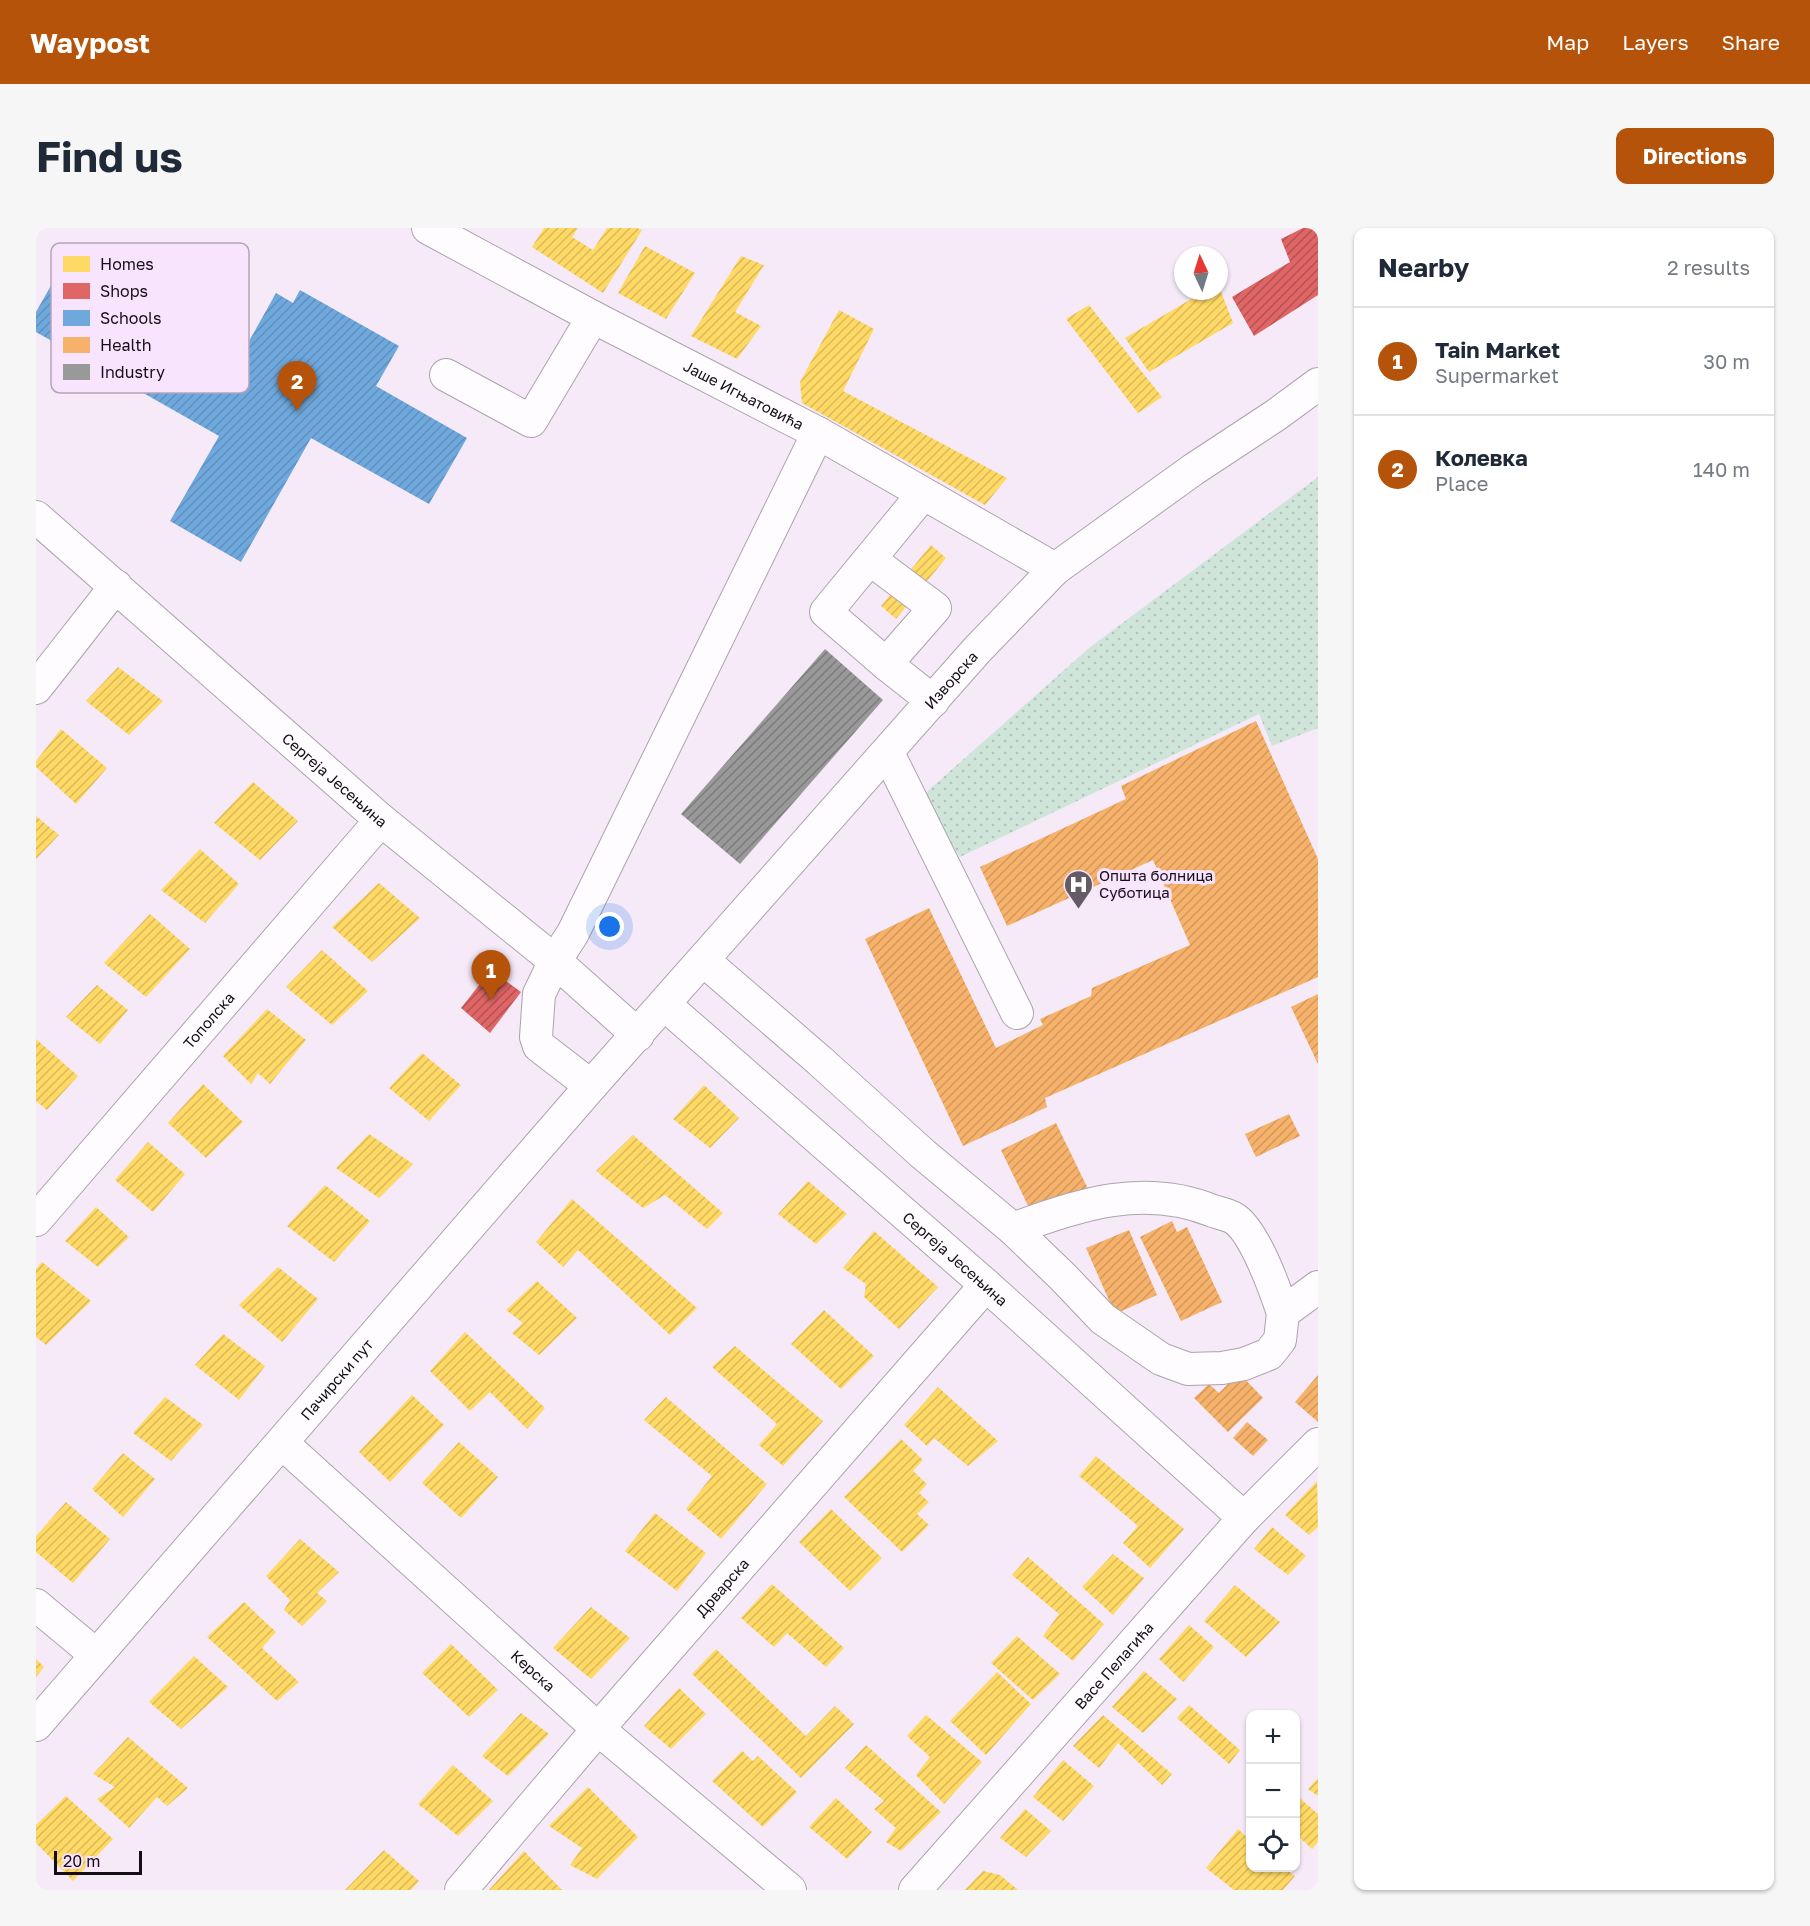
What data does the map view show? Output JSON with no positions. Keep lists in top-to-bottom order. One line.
{"streets":{"street":["Јаше Игњатовића","Изворска","Сергеја Јесењина","Тополска","Пачирски пут","Дрварска","Васе Пелагића","Керска"]},"crossings":[["Јаше Игњатовића","Изворска"],["Изворска","Сергеја Јесењина"],["Изворска","Пачирски пут"],["Сергеја Јесењина","Тополска"],["Сергеја Јесењина","Пачирски пут"],["Сергеја Јесењина","Дрварска"],["Сергеја Јесењина","Васе Пелагића"],["Пачирски пут","Керска"],["Дрварска","Керска"]],"places":{"hospital":["Општа болница Суботица"]},"legend":["Homes","Shops","Schools","Health","Industry"],"scale_bar":"20 m","north":"top","page":{"header":"Waypost","nav":["Map","Layers","Share"],"buttons":"Directions","title":"Find us","heading":["Nearby","2 results"],"list":[{"mark":"1","name":"Tain Market","note":"Supermarket","value":"30 m"},{"mark":"2","name":"Колевка","note":"Place","value":"140 m"}],"pins":["2","1"],"map_buttons":["+","−"],"scale":"20 m"}}
